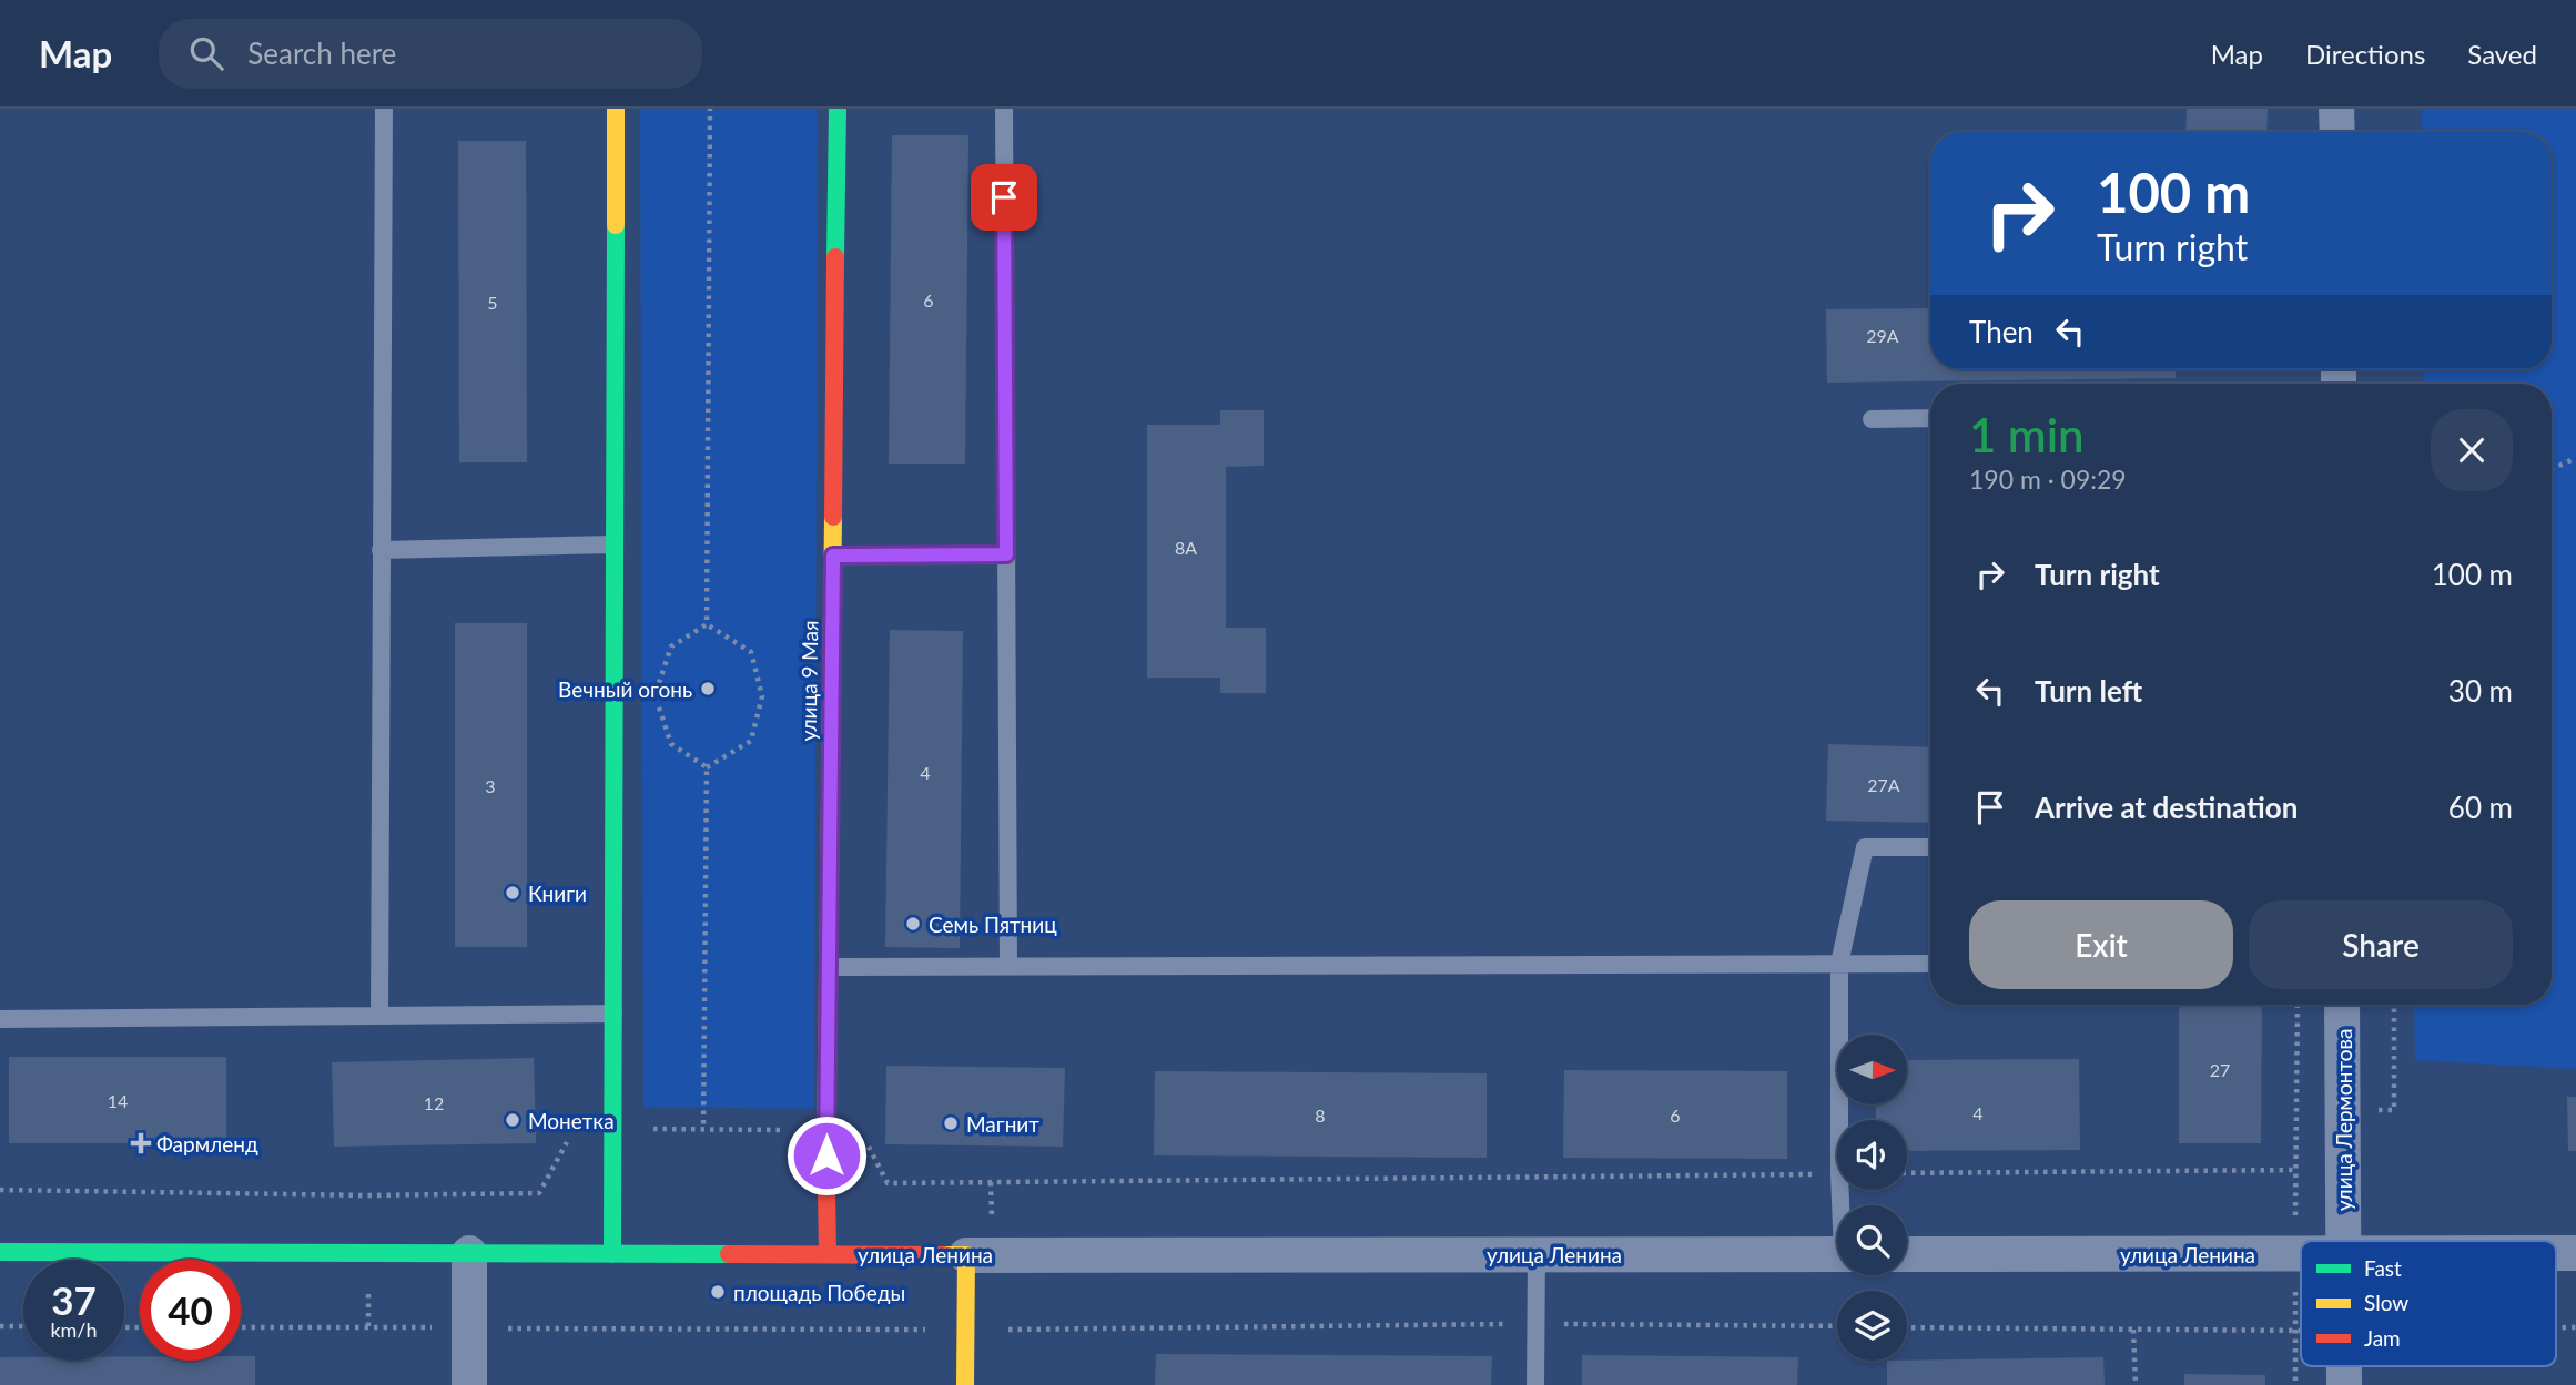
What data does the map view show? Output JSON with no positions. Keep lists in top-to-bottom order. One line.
{"streets":{"street":["улица 9 Мая","улица Лермонтова","улица Ленина"]},"crossings":[["улица 9 Мая","улица Ленина"]],"places":{"other":["Вечный огонь","Книги","Семь Пятниц","Монетка","Магнит","площадь Победы"],"health":["Фармленд"]},"house_numbers":["6","5","29А","8А","4","27А","3","27","14","12","4","8","6"],"legend":["Fast","Slow","Jam"],"north":"right","page":{"header":"Map","search":"Search here","nav":["Map","Directions","Saved"],"turn":["100 m","Turn right"],"then":"Then","heading":["1 min","190 m · 09:29"],"list":[{"name":"Turn right","value":"100 m"},{"name":"Turn left","value":"30 m"},{"name":"Arrive at destination","value":"60 m"}],"buttons":["Exit","Share"],"speed":"37 km/h","limit":"40"}}
